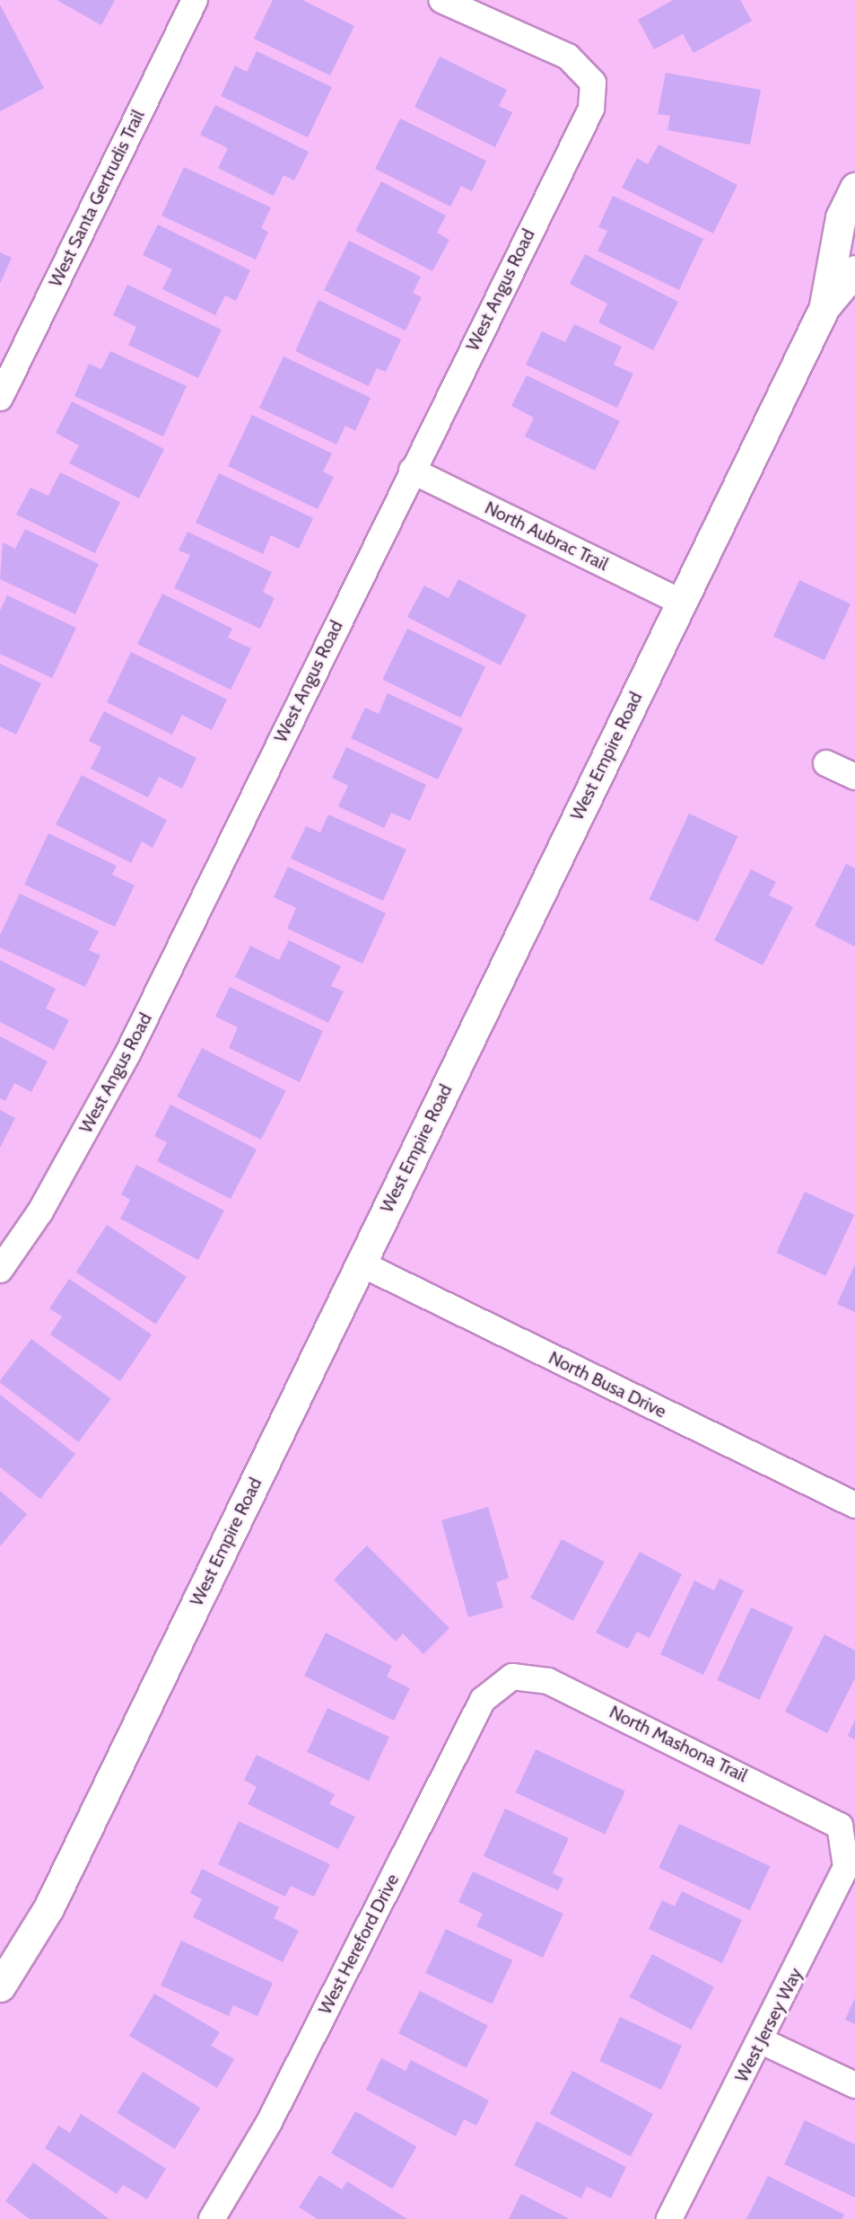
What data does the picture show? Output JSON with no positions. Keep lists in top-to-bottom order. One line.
{"streets":{"street":["West Santa Gertrudis Trail","West Angus Road","North Aubrac Trail","West Empire Road","North Busa Drive","North Mashona Trail","West Hereford Drive","West Jersey Way"]},"crossings":[["West Angus Road","North Aubrac Trail"],["North Aubrac Trail","West Empire Road"],["West Empire Road","North Busa Drive"],["North Mashona Trail","West Hereford Drive"],["North Mashona Trail","West Jersey Way"]]}
